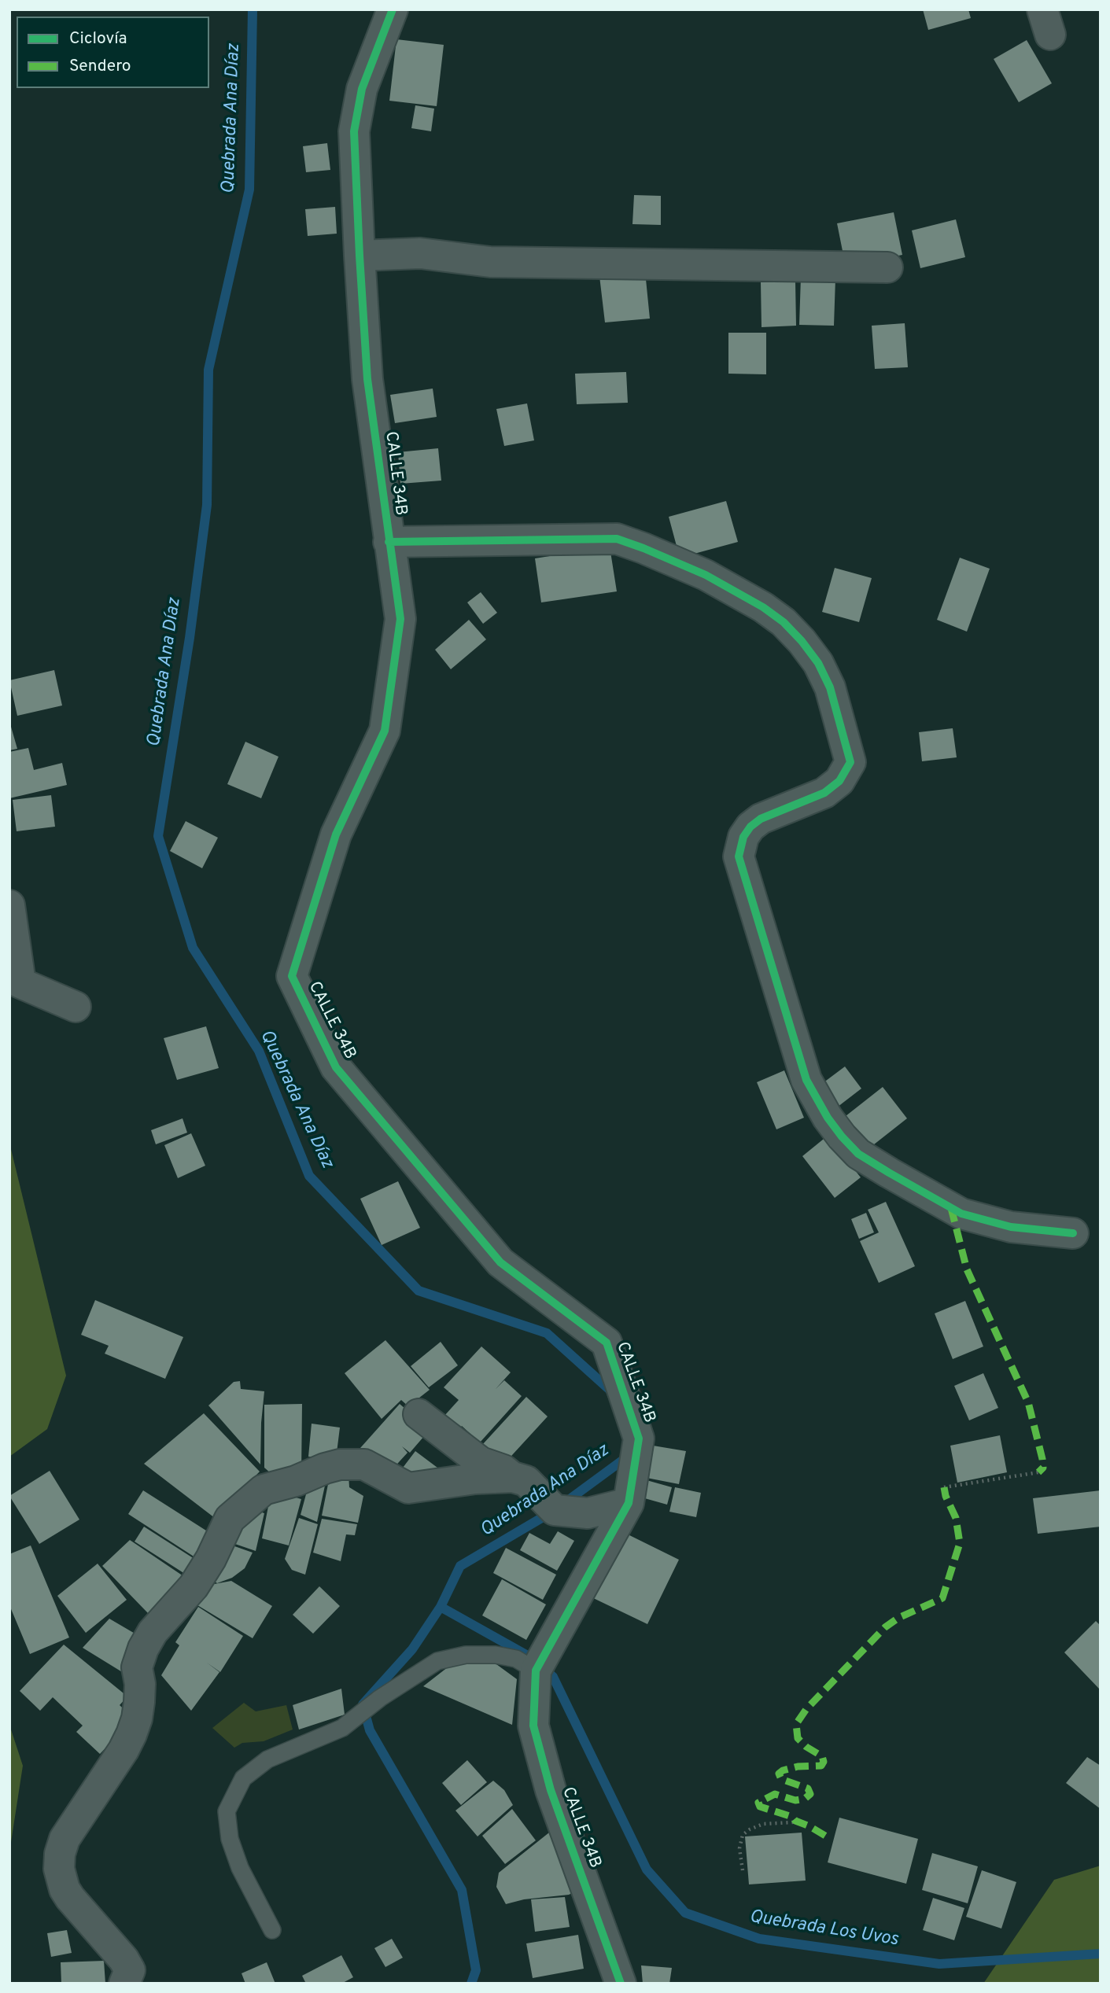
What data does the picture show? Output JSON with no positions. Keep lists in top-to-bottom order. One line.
{"streets":{"street":["CALLE 34B"]},"water":["Quebrada Ana Díaz","Quebrada Los Uvos"],"legend":["Ciclovía","Sendero"]}
